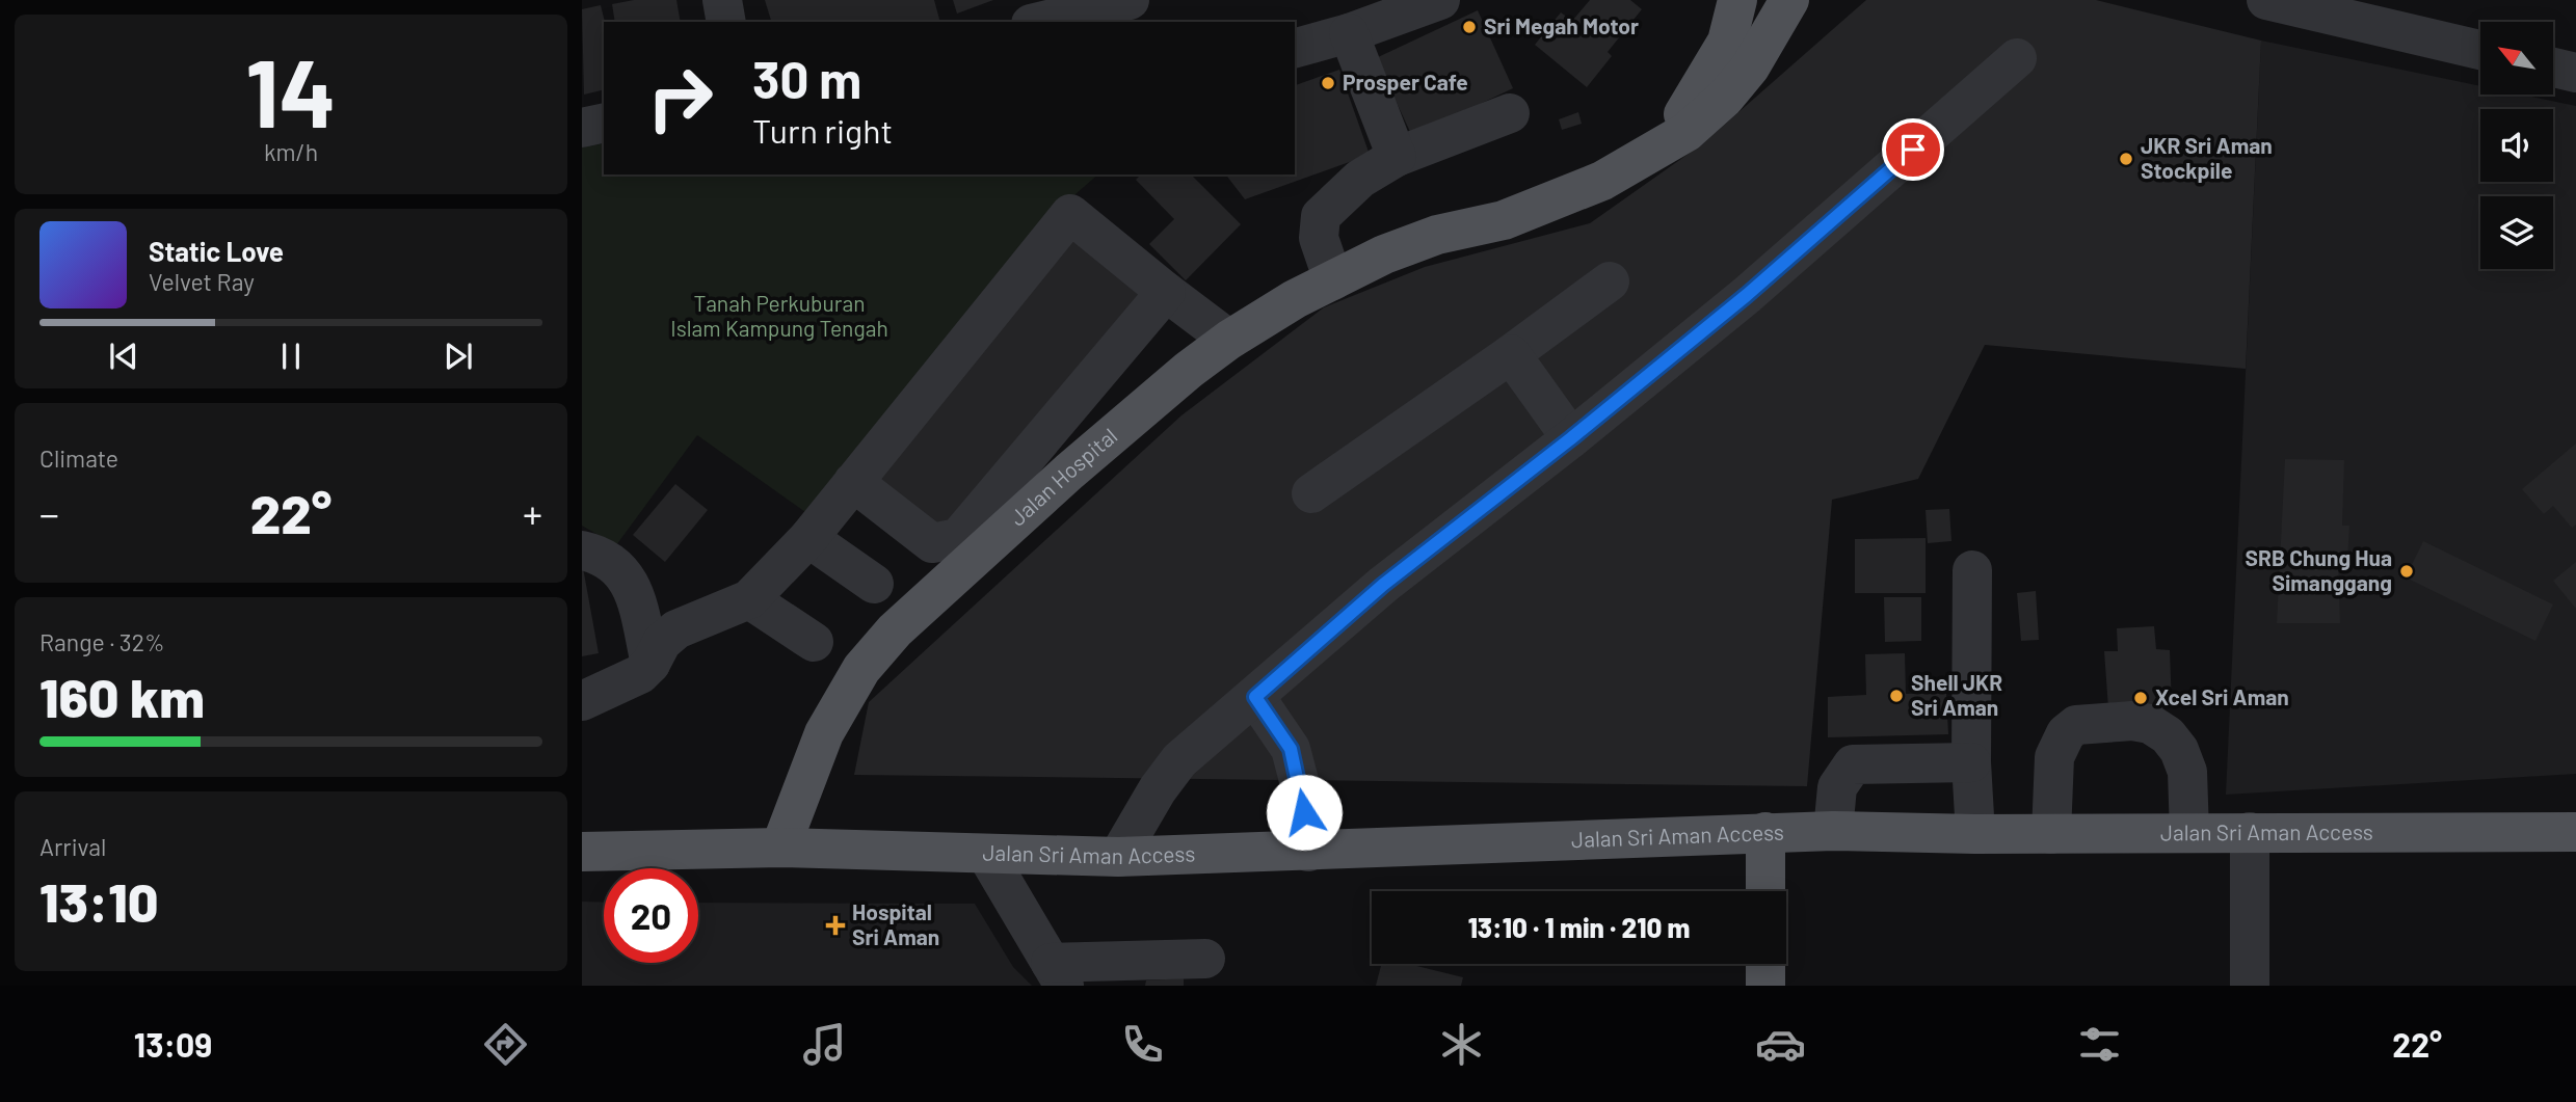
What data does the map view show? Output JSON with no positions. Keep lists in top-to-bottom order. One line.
{"streets":{"main road":["Jalan Hospital","Jalan Sri Aman Access"]},"crossings":[["Jalan Hospital","Jalan Sri Aman Access"]],"parks":["Tanah Perkuburan Islam Kampung Tengah"],"places":{"other":["Sri Megah Motor","Prosper Cafe","JKR Sri Aman Stockpile","SRB Chung Hua Simanggang","Shell JKR Sri Aman","Xcel Sri Aman"],"health":["Hospital Sri Aman"]},"north":"top left","page":{"tile":[["14","km/h"],"Climate",["Range · 32%","160 km"],["Arrival","13:10"]],"turn":["30 m","Turn right"],"song":["Static Love","Velvet Ray"],"heat":["−","22°","+"],"limit":"20","trip":"13:10 · 1 min · 210 m","tabs":["13:09","22°"]}}
